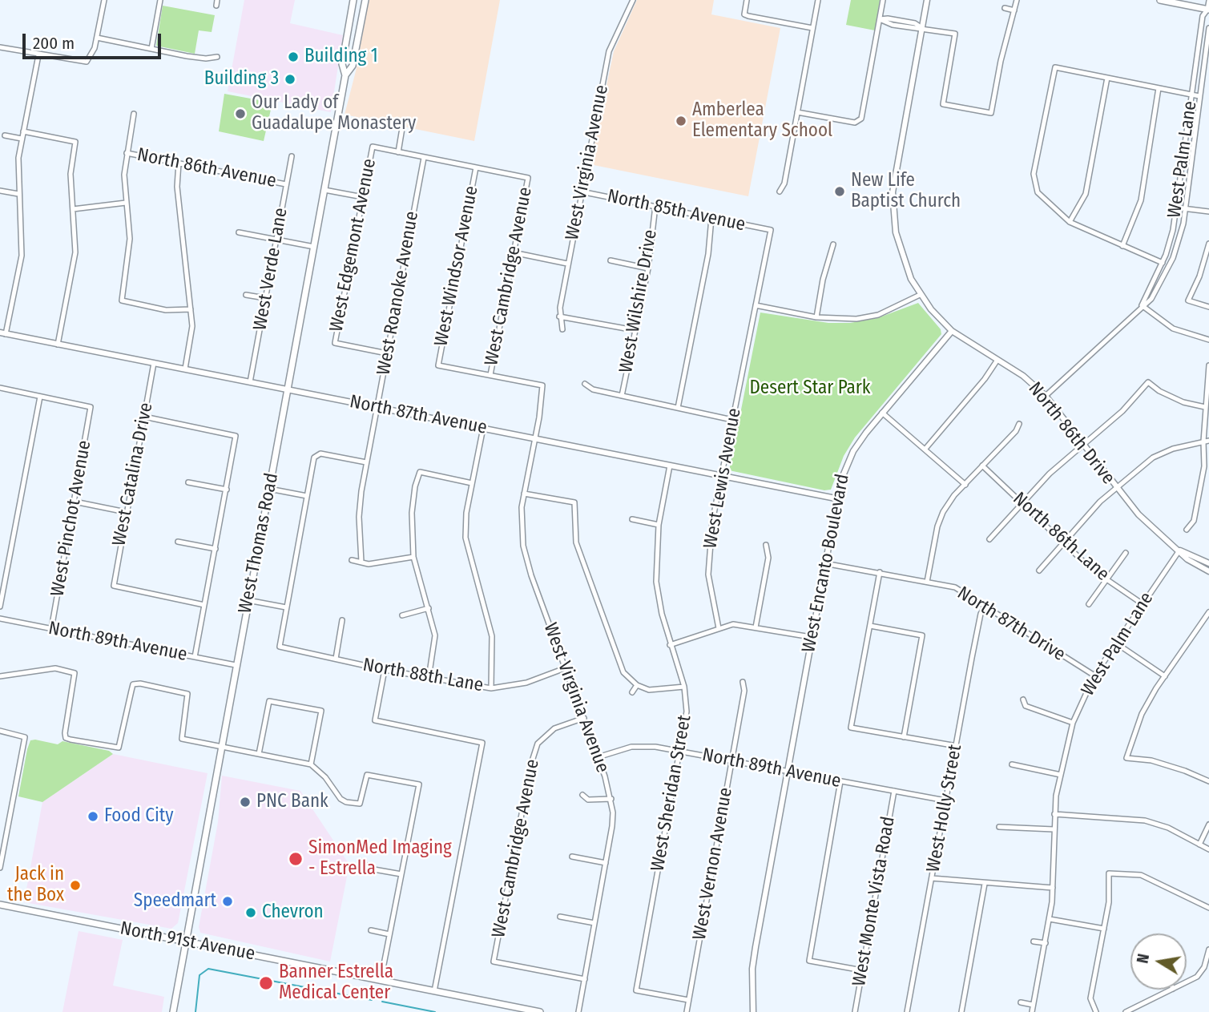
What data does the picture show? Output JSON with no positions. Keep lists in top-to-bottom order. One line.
{"streets":{"main road":["West Thomas Road","North 91st Avenue"],"street":["West Palm Lane","West Virginia Avenue","North 86th Avenue","North 85th Avenue","West Edgemont Avenue","West Windsor Avenue","West Verde Lane","West Cambridge Avenue","West Roanoke Avenue","West Wilshire Drive","North 87th Avenue","North 86th Drive","West Catalina Drive","West Lewis Avenue","West Pinchot Avenue","North 86th Lane","West Encanto Boulevard","North 87th Drive","North 89th Avenue","North 88th Lane","West Sheridan Street","West Holly Street","West Vernon Avenue","West Monte Vista Road"]},"crossings":[["West Palm Lane","North 86th Drive"],["West Palm Lane","North 86th Lane"],["West Palm Lane","North 87th Drive"],["West Virginia Avenue","North 85th Avenue"],["West Virginia Avenue","West Windsor Avenue"],["West Virginia Avenue","West Cambridge Avenue"],["West Virginia Avenue","North 87th Avenue"],["West Virginia Avenue","North 89th Avenue"],["West Virginia Avenue","North 88th Lane"],["North 86th Avenue","West Verde Lane"],["North 85th Avenue","West Wilshire Drive"],["North 85th Avenue","West Lewis Avenue"],["West Edgemont Avenue","West Roanoke Avenue"],["West Windsor Avenue","West Cambridge Avenue"],["West Verde Lane","North 87th Avenue"],["West Roanoke Avenue","North 87th Avenue"],["North 87th Avenue","West Catalina Drive"],["North 87th Avenue","West Lewis Avenue"],["North 87th Avenue","West Thomas Road"],["North 87th Avenue","West Encanto Boulevard"],["North 87th Avenue","West Sheridan Street"],["North 86th Drive","West Encanto Boulevard"],["West Pinchot Avenue","North 89th Avenue"],["West Thomas Road","North 89th Avenue"],["West Thomas Road","North 91st Avenue"],["West Encanto Boulevard","North 87th Drive"],["West Encanto Boulevard","North 89th Avenue"],["North 87th Drive","West Holly Street"],["North 89th Avenue","West Sheridan Street"],["North 89th Avenue","West Holly Street"],["North 89th Avenue","West Vernon Avenue"],["North 89th Avenue","West Monte Vista Road"],["West Sheridan Street","West Vernon Avenue"]],"parks":["Desert Star Park"],"places":["Building 1","Building 3","Our Lady of Guadalupe Monastery","Amberlea Elementary School","New Life Baptist Church","PNC Bank","Food City","SimonMed Imaging - Estrella","Jack in the Box","Speedmart","Chevron","Banner Estrella Medical Center"],"scale_bar":"200 m","north":"left"}
